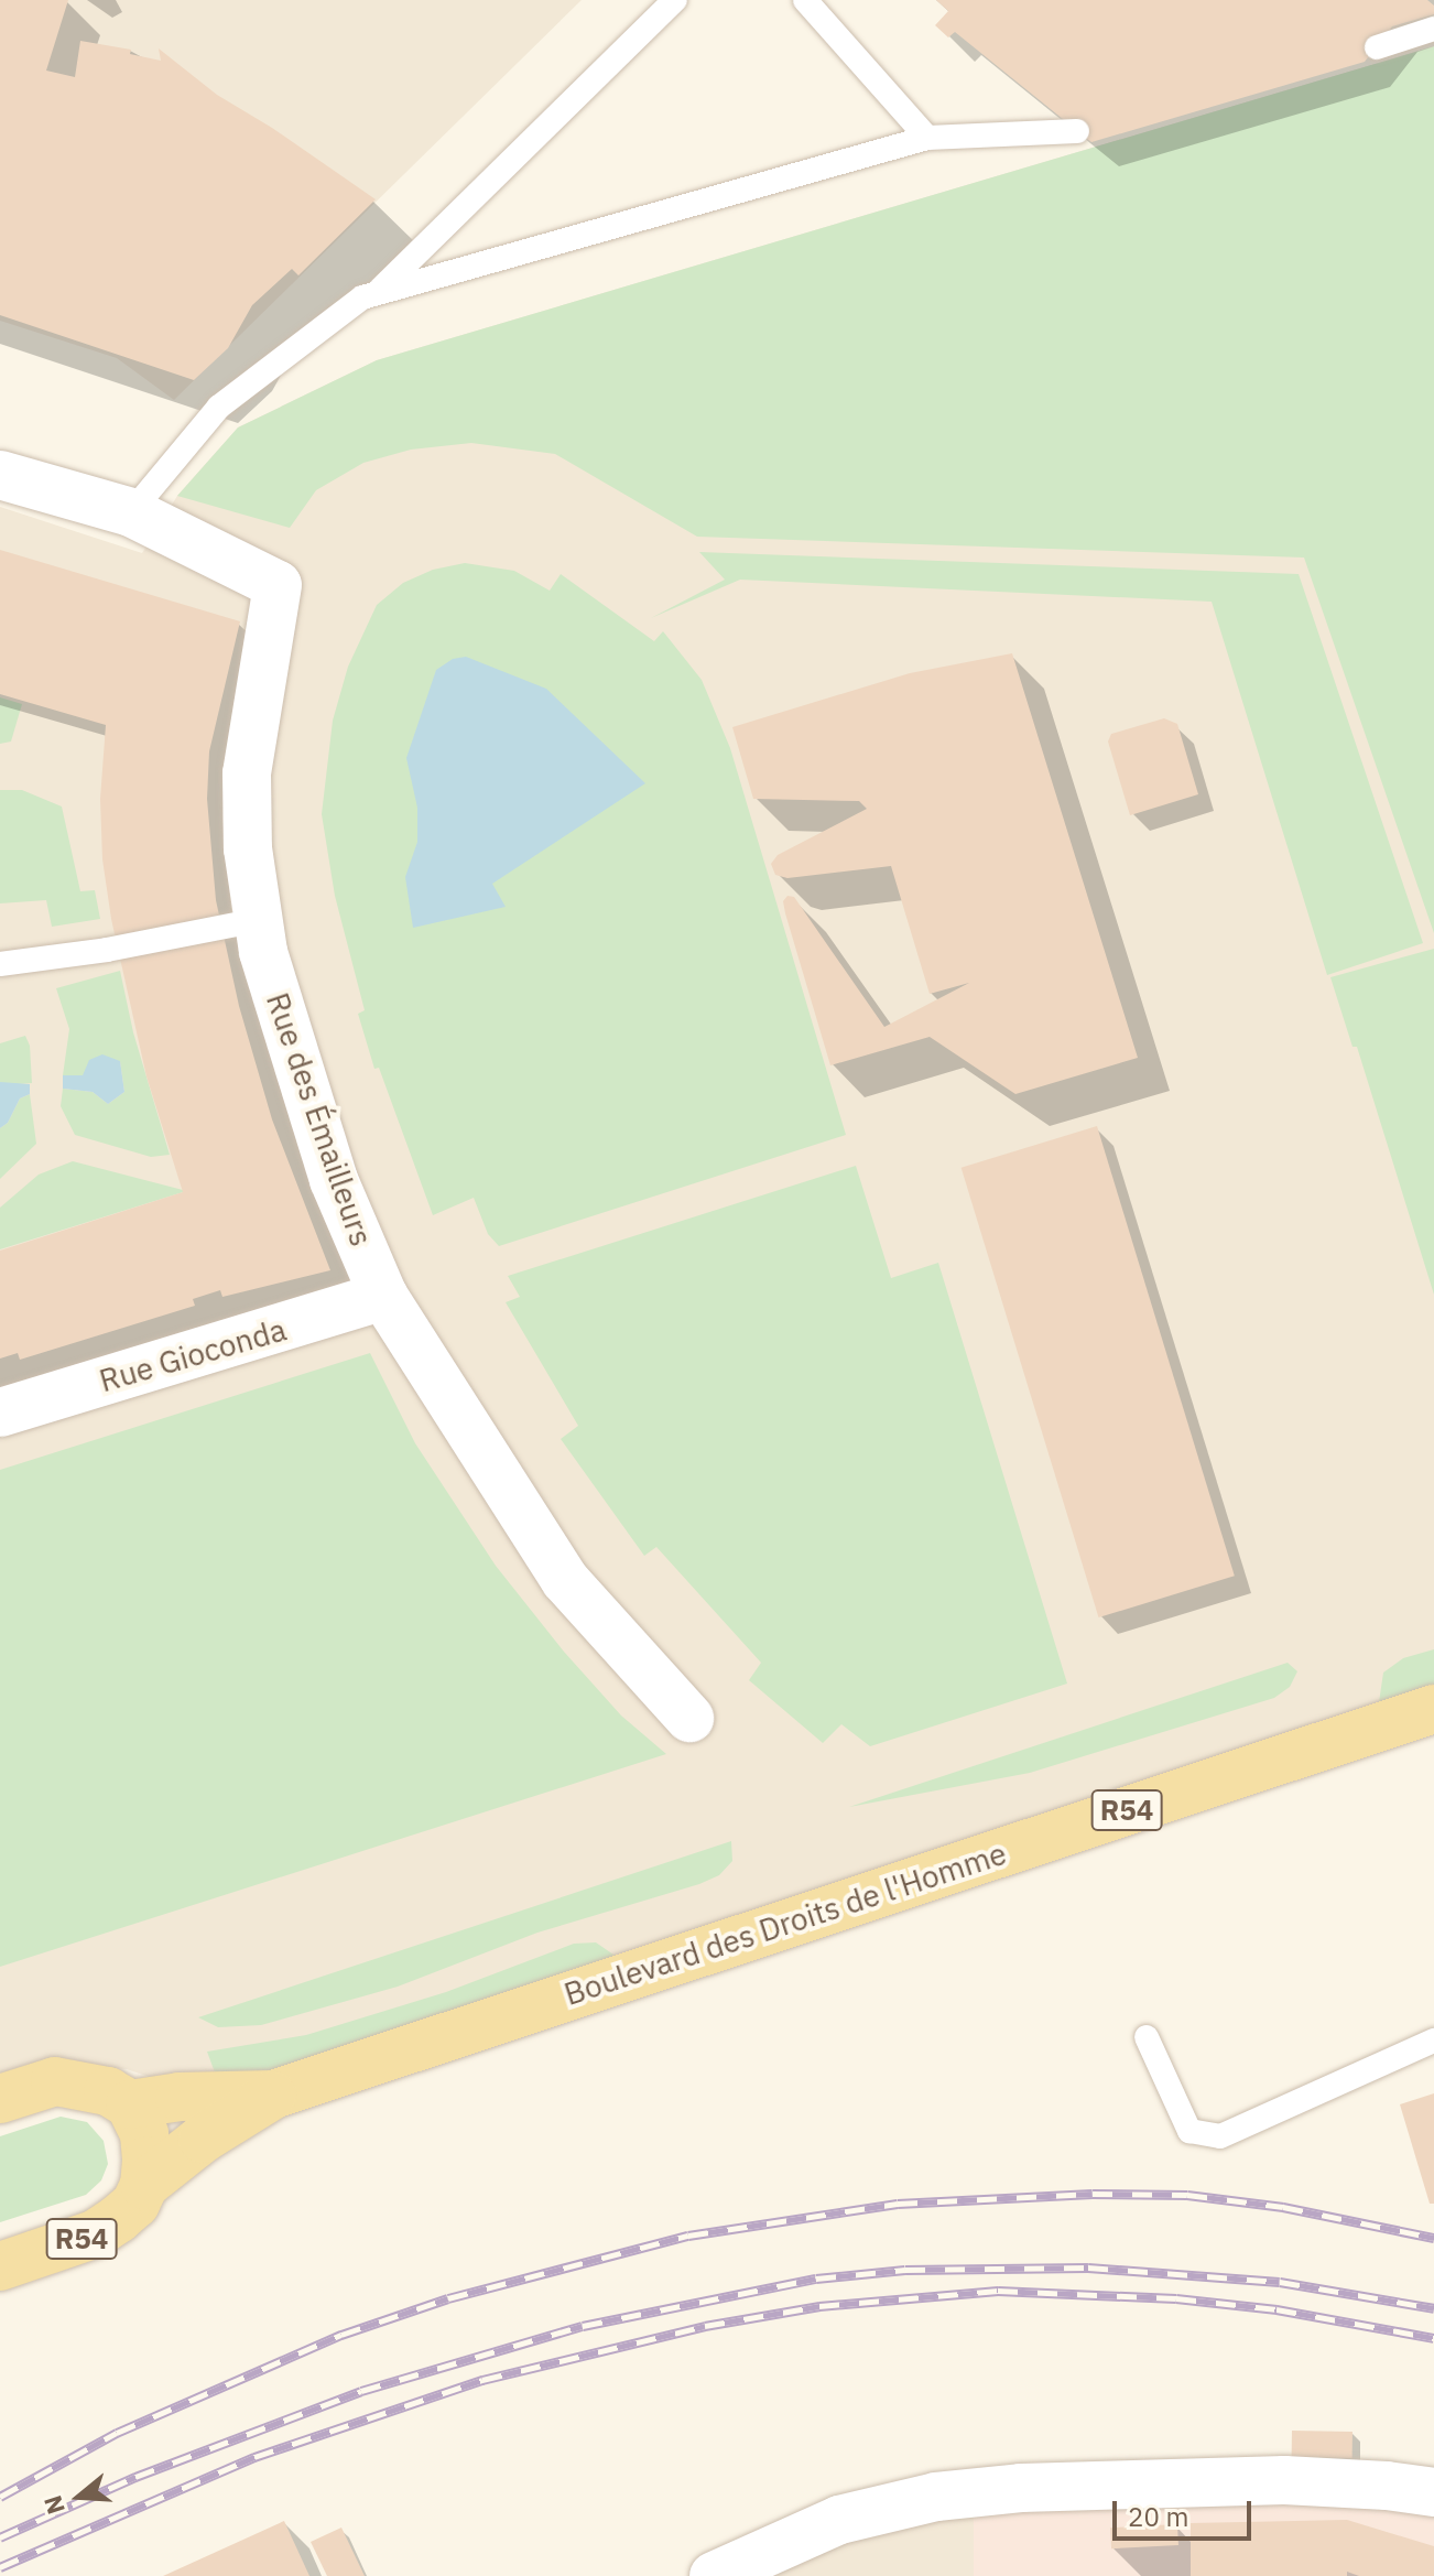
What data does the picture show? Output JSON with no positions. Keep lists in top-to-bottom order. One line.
{"streets":{"main road":["R54","Boulevard des Droits de l'Homme"],"street":["Rue des Émailleurs","Rue Gioconda"]},"crossings":[["Rue des Émailleurs","Rue Gioconda"],["R54","Boulevard des Droits de l'Homme"]],"scale_bar":"20 m","north":"left"}
